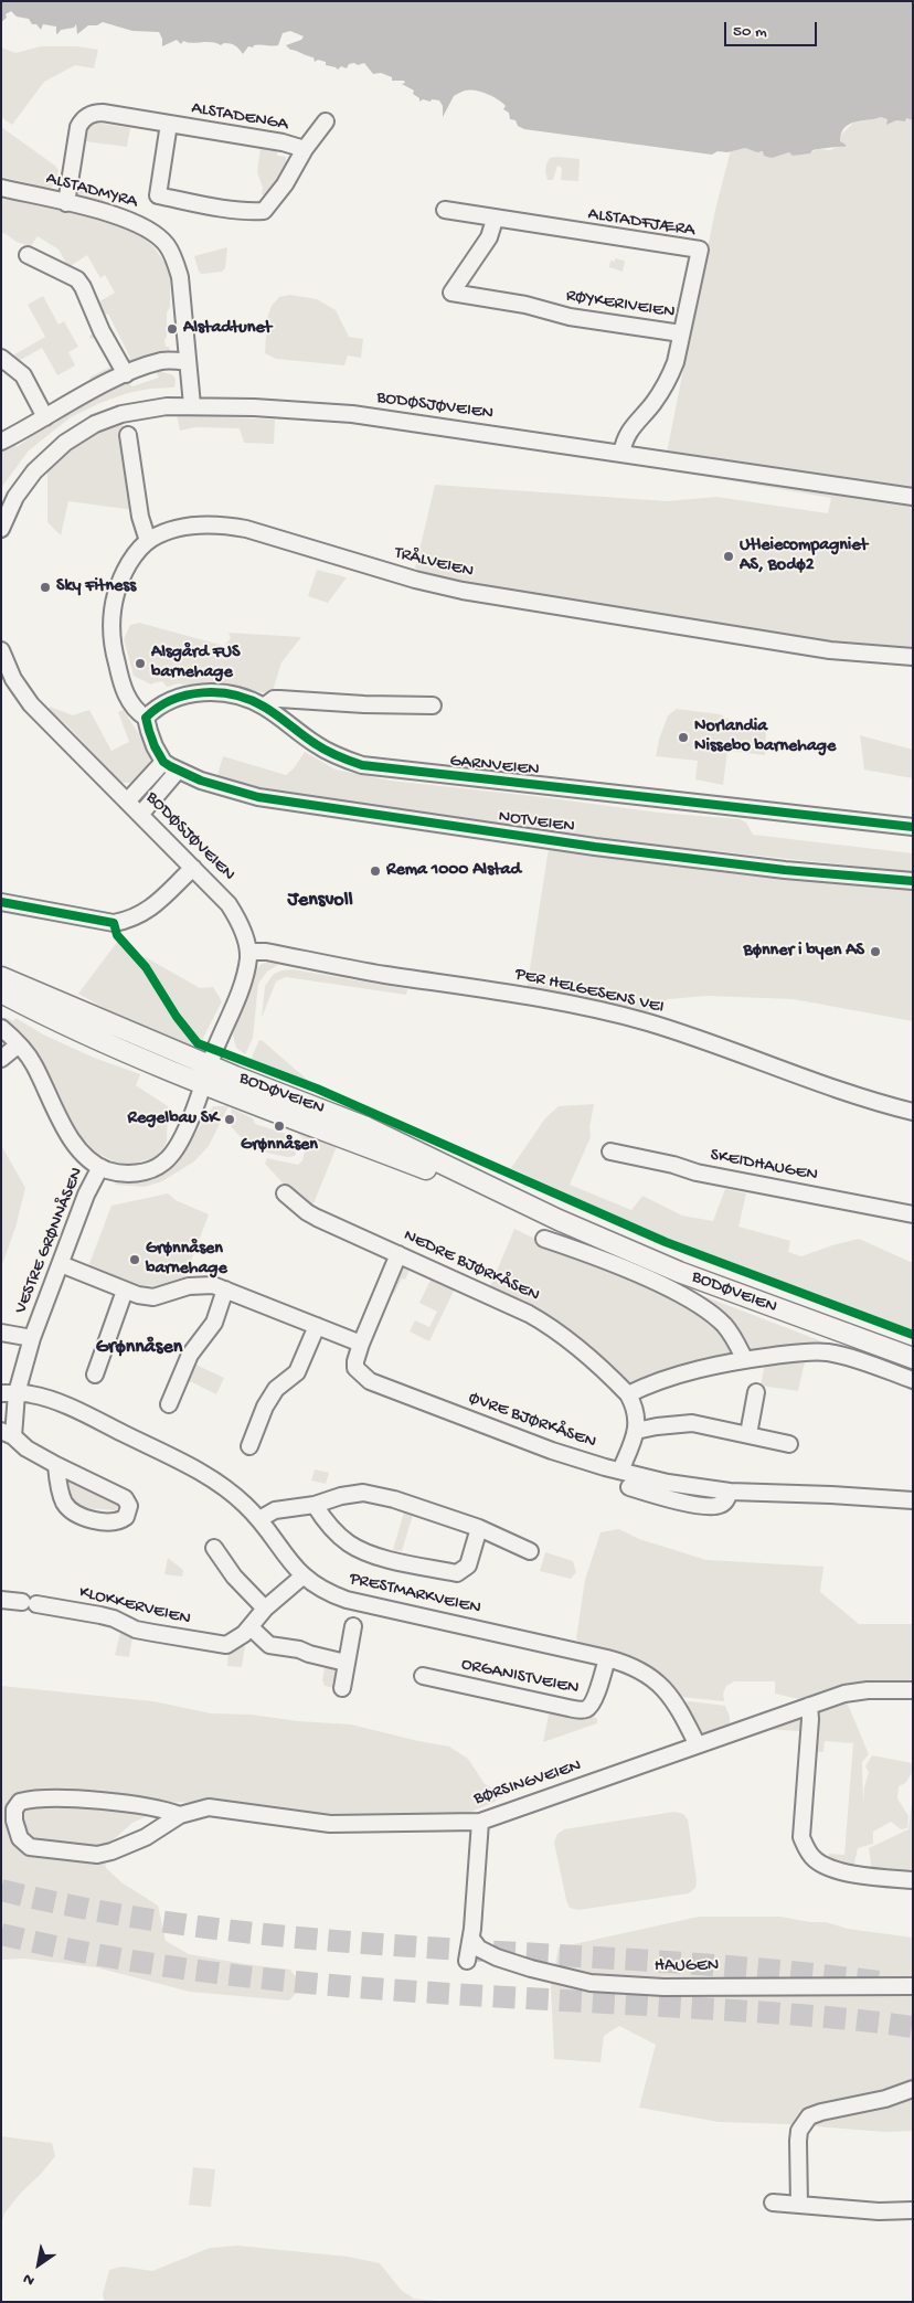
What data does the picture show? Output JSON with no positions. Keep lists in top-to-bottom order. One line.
{"streets":{"main road":["BODØVEIEN"],"street":["ALSTADENGA","ALSTADMYRA","ALSTADFJÆRA","RØYKERIVEIEN","BODØSJØVEIEN","TRÅLVEIEN","GARNVEIEN","NOTVEIEN","PER HELGESENS VEI","SKEIDHAUGEN","VESTRE GRØNNÅSEN","NEDRE BJØRKÅSEN","ØVRE BJØRKÅSEN","PRESTMARKVEIEN","KLOKKERVEIEN","ORGANISTVEIEN","BØRSINGVEIEN","HAUGEN"]},"crossings":[["ALSTADENGA","ALSTADMYRA"],["ALSTADMYRA","BODØSJØVEIEN"],["ALSTADFJÆRA","RØYKERIVEIEN"],["RØYKERIVEIEN","BODØSJØVEIEN"],["BODØSJØVEIEN","PER HELGESENS VEI"],["BODØSJØVEIEN","BODØVEIEN"],["BODØSJØVEIEN","VESTRE GRØNNÅSEN"],["TRÅLVEIEN","GARNVEIEN"],["VESTRE GRØNNÅSEN","PRESTMARKVEIEN"],["NEDRE BJØRKÅSEN","ØVRE BJØRKÅSEN"],["PRESTMARKVEIEN","KLOKKERVEIEN"],["PRESTMARKVEIEN","ORGANISTVEIEN"],["PRESTMARKVEIEN","BØRSINGVEIEN"]],"districts":["Jensvoll","Grønnåsen"],"places":["Alstadtunet","Utleiecompagniet AS, Bodø2","Sky Fitness","Alsgård FUS barnehage","Norlandia Nissebo barnehage","Rema 1000 Alstad","Bønner i byen AS","Regelbau SK","Grønnåsen","Grønnåsen barnehage"],"scale_bar":"50 m","north":"bottom left"}
